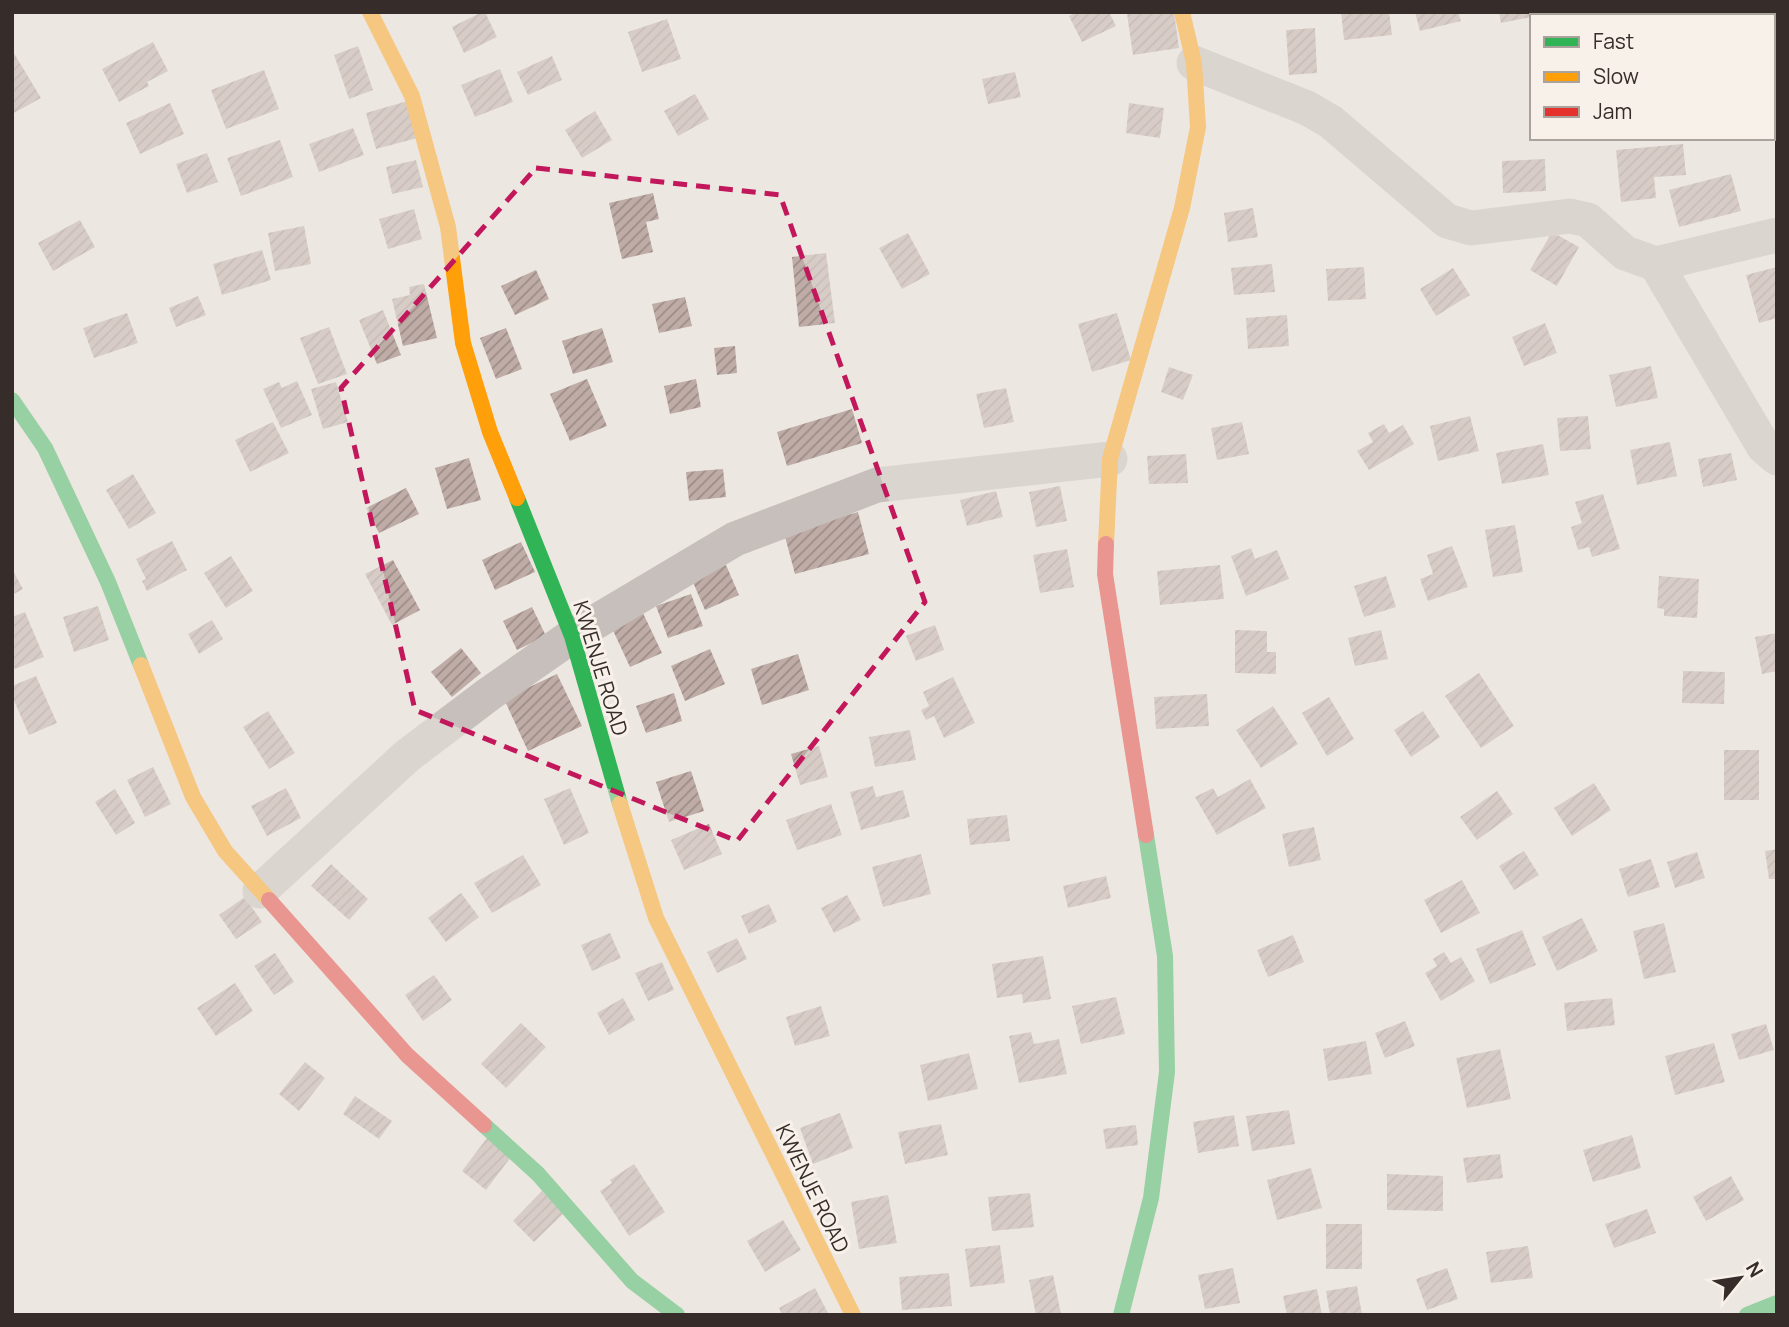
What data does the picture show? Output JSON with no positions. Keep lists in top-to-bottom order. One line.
{"streets":{"street":["KWENJE ROAD"]},"legend":["Fast","Slow","Jam"],"north":"top right"}
